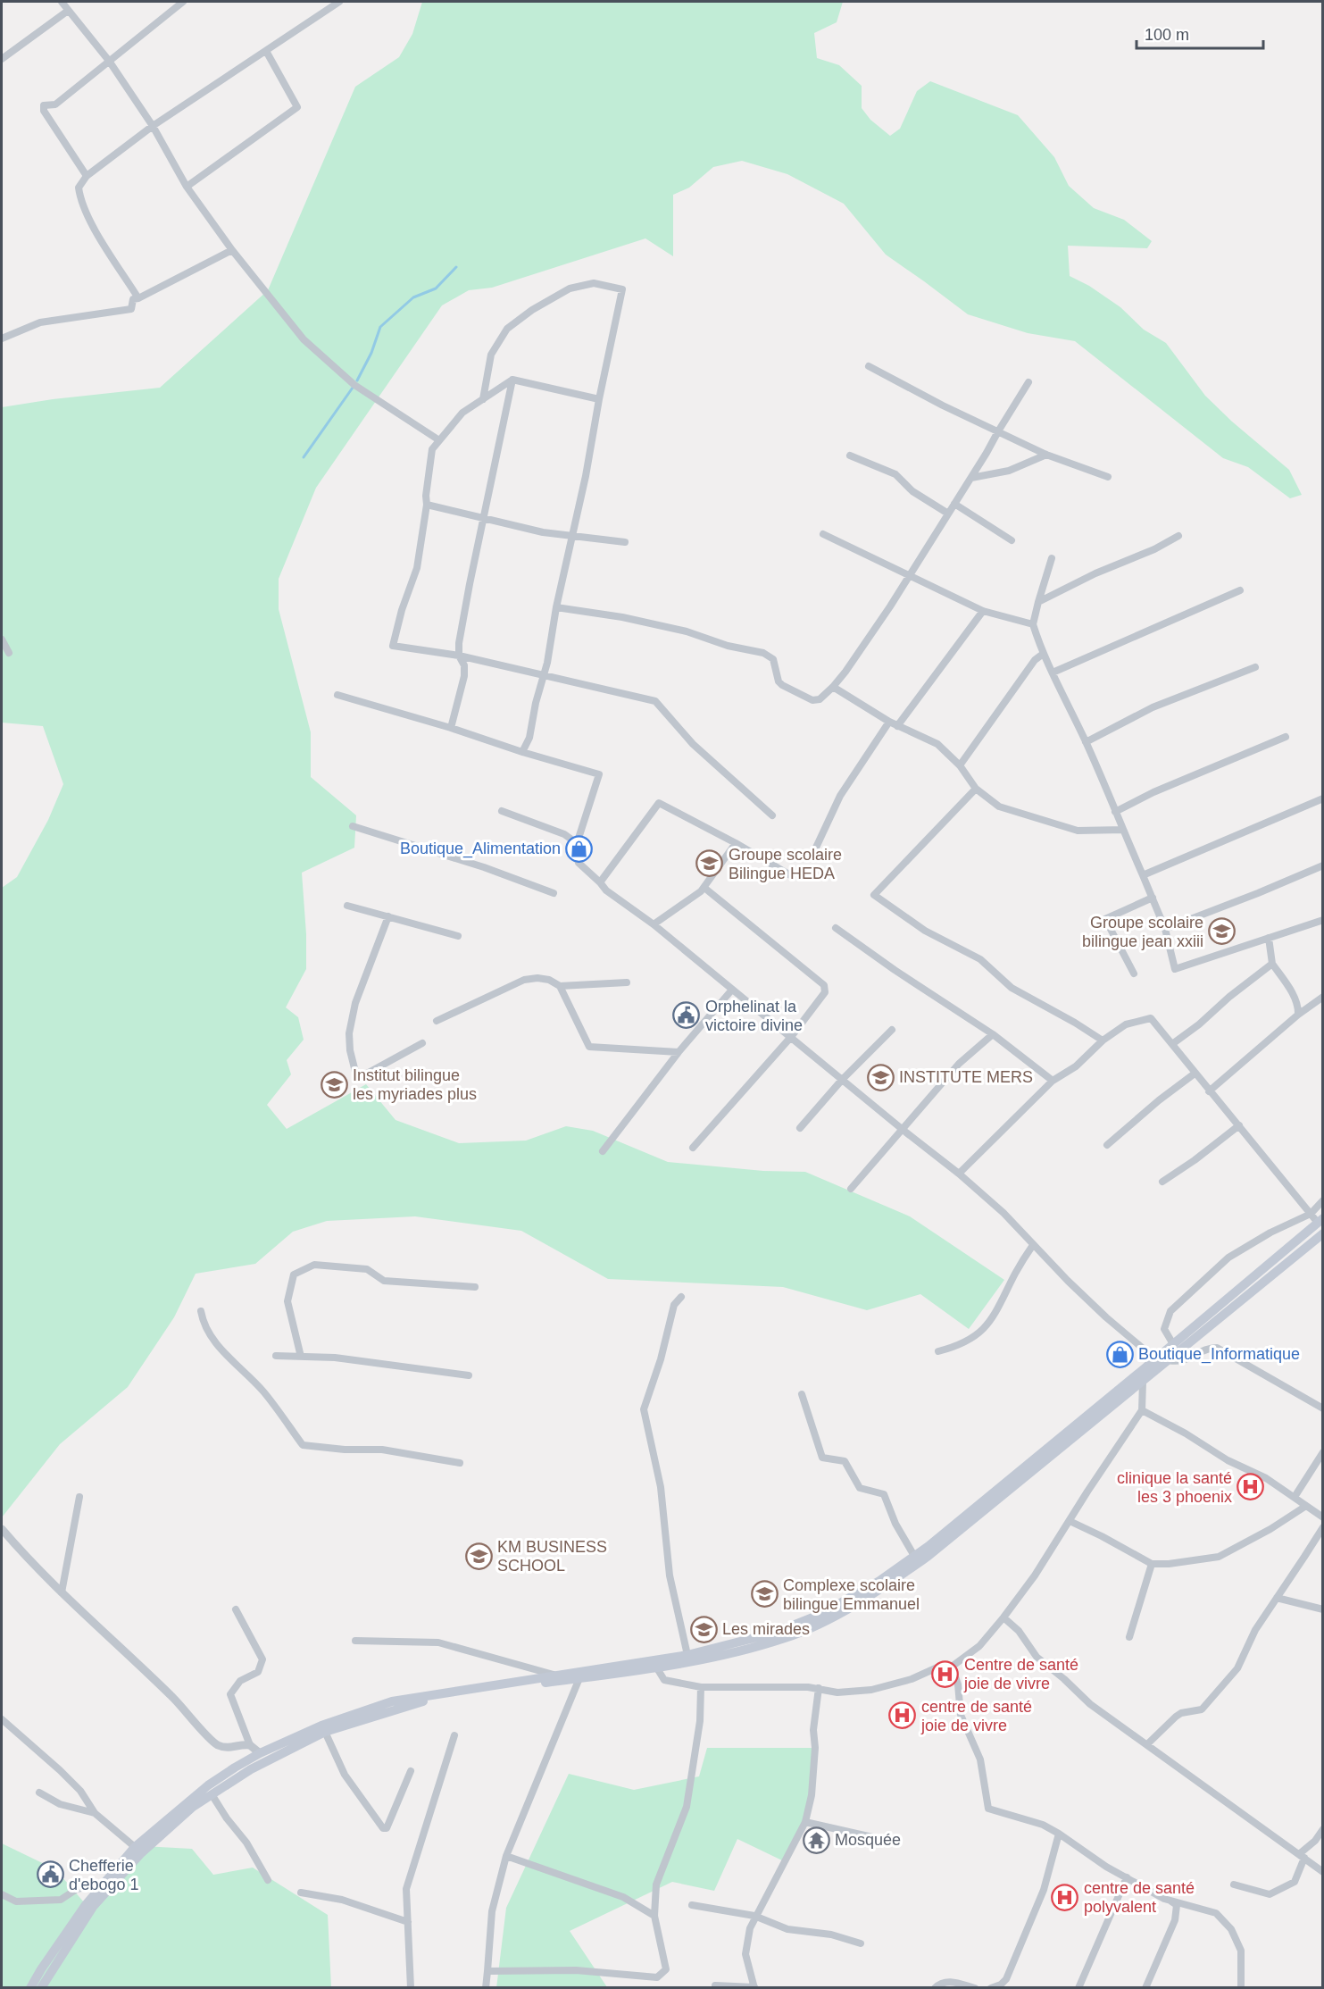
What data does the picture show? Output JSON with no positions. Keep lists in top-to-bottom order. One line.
{"places":{"shop":["Boutique_Alimentation","Boutique_Informatique"],"school or university":["Groupe scolaire Bilingue HEDA","Groupe scolaire bilingue jean xxiii","INSTITUTE MERS","Institut bilingue les myriades plus","KM BUSINESS SCHOOL","Complexe scolaire bilingue Emmanuel","Les mirades"],"public building":["Orphelinat la victoire divine","Chefferie d'ebogo 1"],"hospital":["clinique la santé les 3 phoenix","Centre de santé joie de vivre","centre de santé joie de vivre","centre de santé polyvalent"],"temple":["Mosquée"]},"scale_bar":"100 m"}
